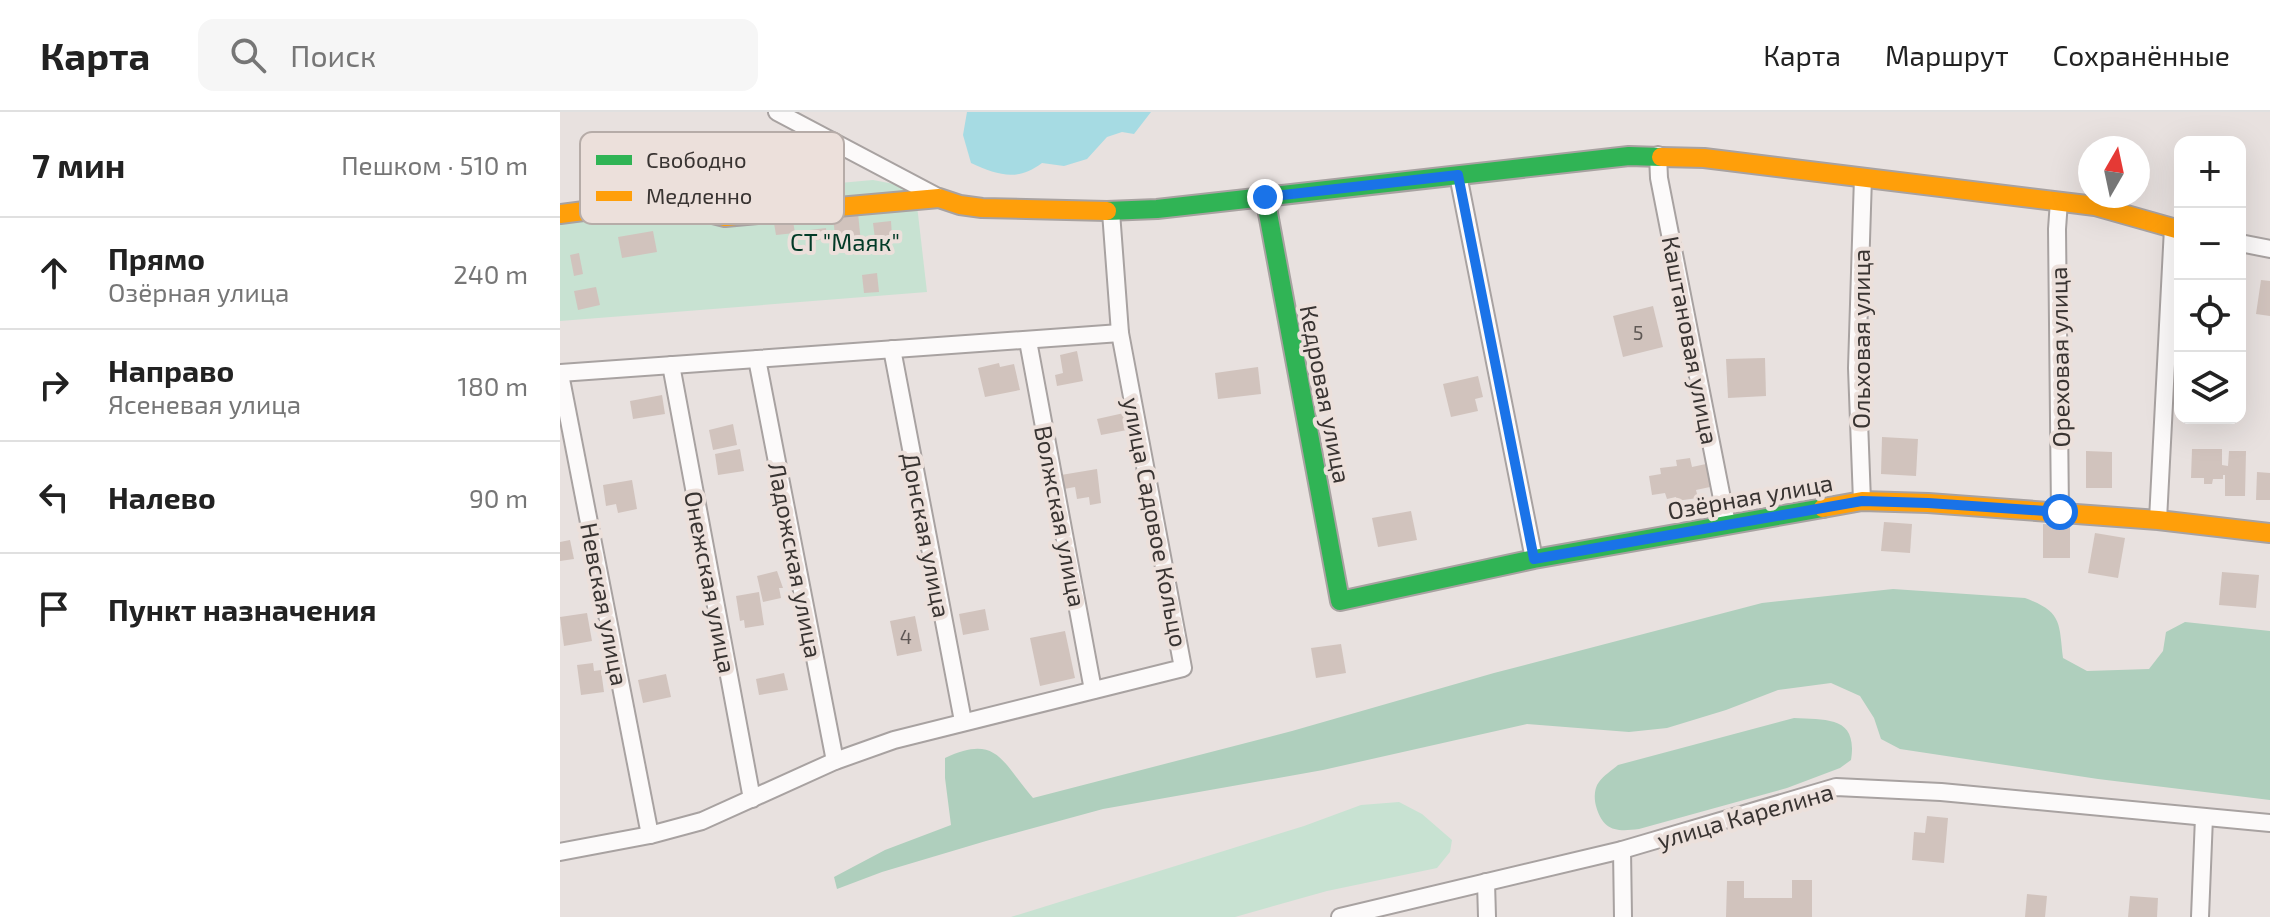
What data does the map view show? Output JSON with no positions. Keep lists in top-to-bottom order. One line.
{"streets":{"street":["Ольховая улица","Каштановая улица","Ореховая улица","Кедровая улица","Озёрная улица","Волжская улица","улица Садовое Кольцо","Донская улица","Ладожская улица","Онежская улица","Невская улица","улица Карелина"]},"crossings":[["Ольховая улица","Озёрная улица"],["Каштановая улица","Озёрная улица"],["Ореховая улица","Озёрная улица"],["Кедровая улица","Озёрная улица"],["Волжская улица","улица Садовое Кольцо"],["улица Садовое Кольцо","Донская улица"],["улица Садовое Кольцо","Ладожская улица"],["улица Садовое Кольцо","Онежская улица"],["улица Садовое Кольцо","Невская улица"]],"parks":["СТ \"Маяк\""],"house_numbers":["5","4"],"legend":["Свободно","Медленно"],"north":"top","page":{"header":"Карта","search":"Поиск","nav":["Карта","Маршрут","Сохранённые"],"heading":["7 мин","Пешком · 510 m"],"map_buttons":["+","−"],"list":[["Прямо","Озёрная улица","240 m"],["Направо","Ясеневая улица","180 m"],["Налево","90 m"],"Пункт назначения"]}}
